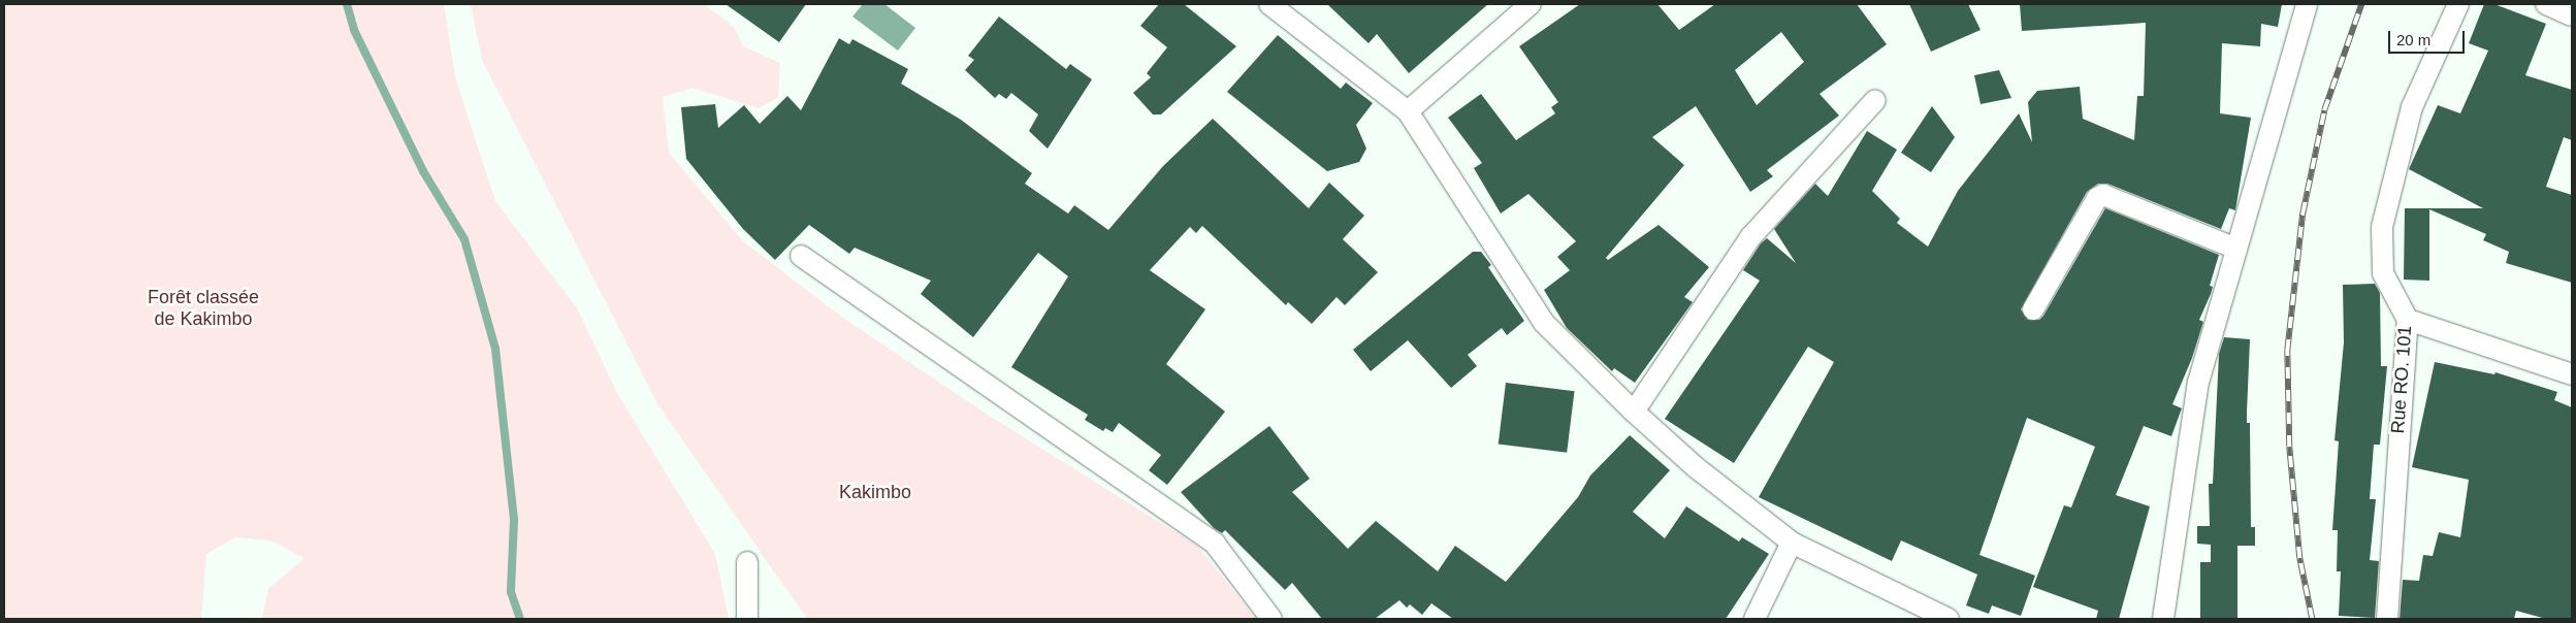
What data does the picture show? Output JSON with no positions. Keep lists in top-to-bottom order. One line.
{"streets":{"street":["Rue RO. 101"]},"parks":["Forêt classée de Kakimbo","Kakimbo"],"scale_bar":"20 m"}
